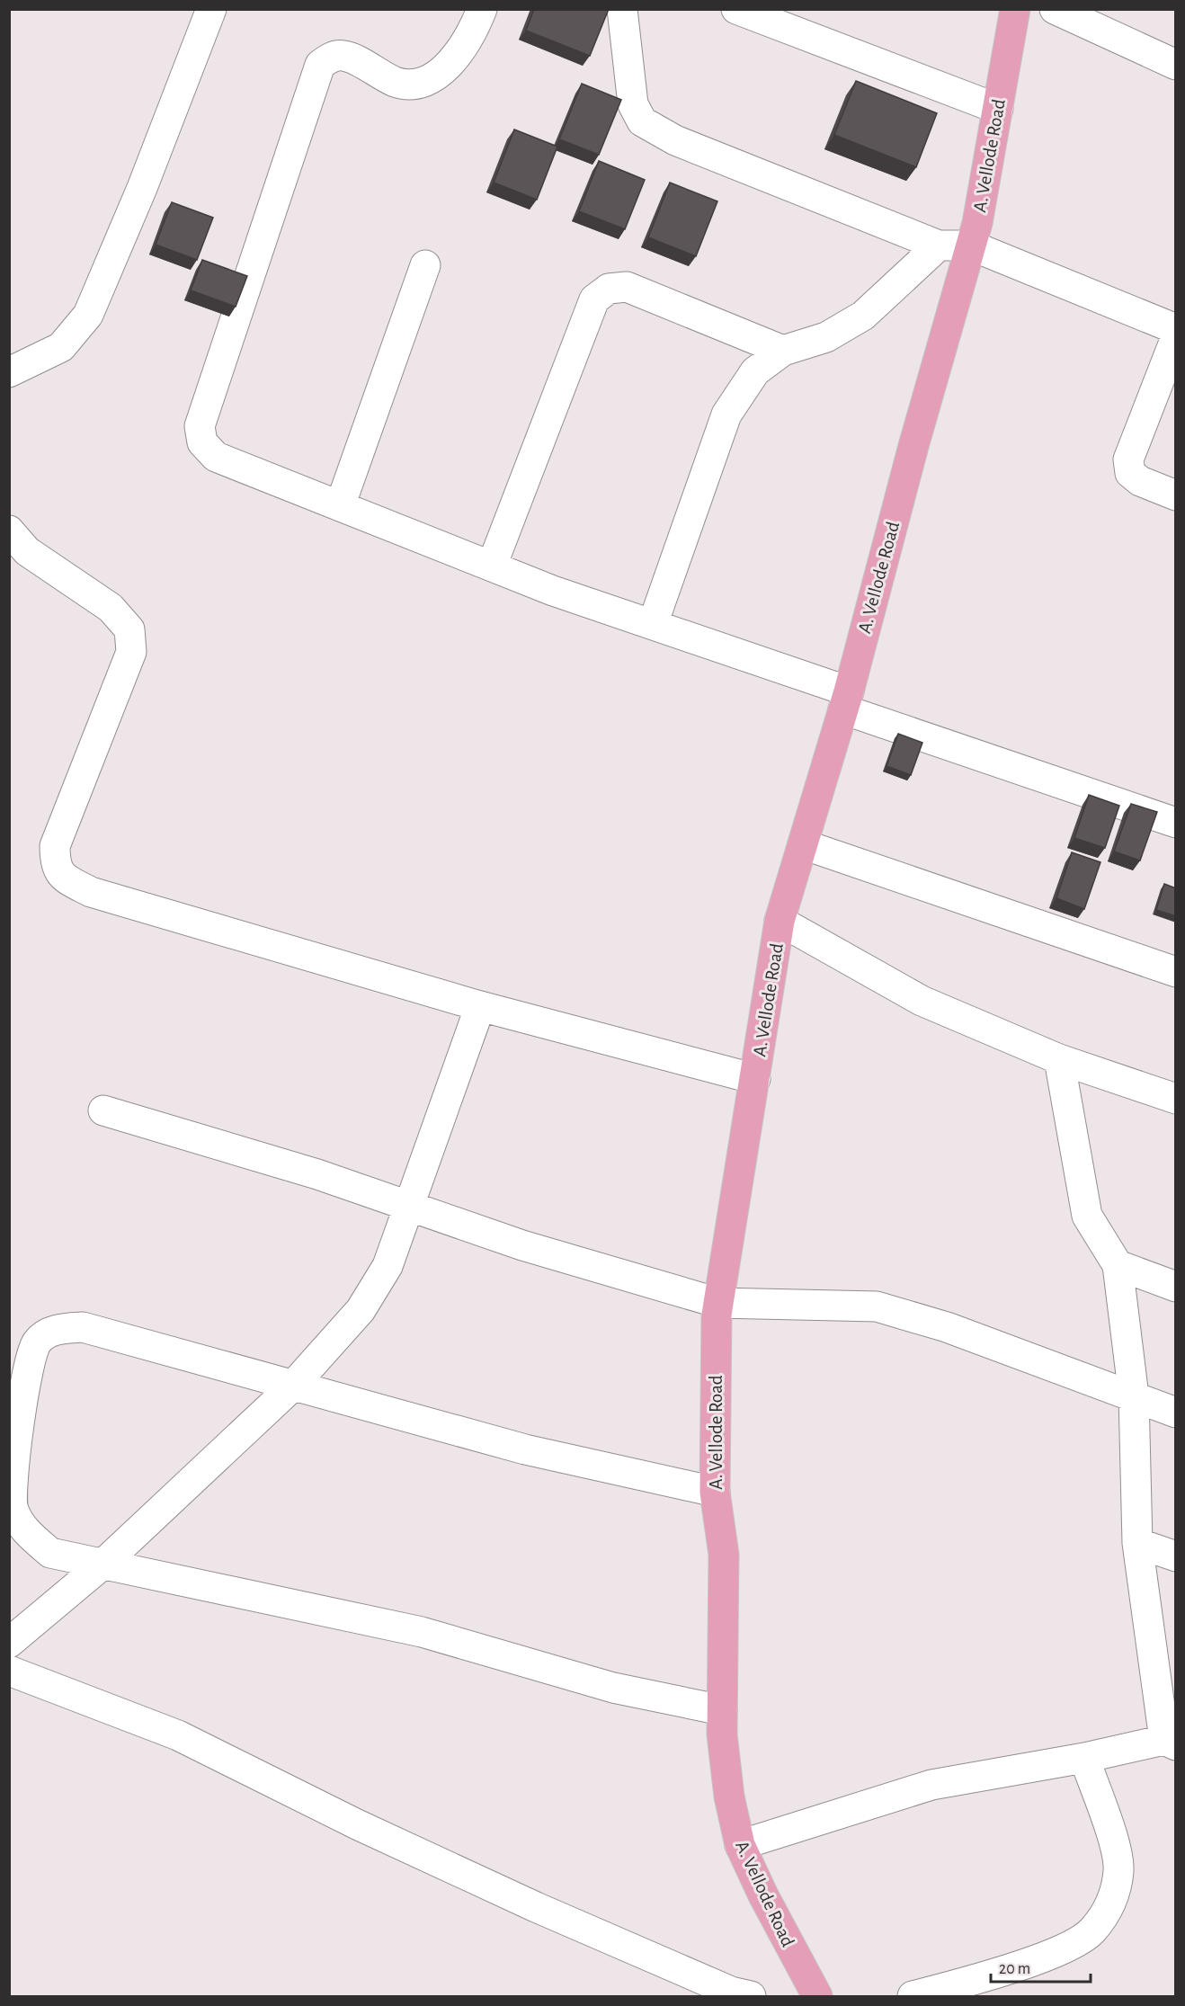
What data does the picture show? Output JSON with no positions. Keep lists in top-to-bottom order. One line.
{"streets":{"main road":["A. Vellode Road"]},"scale_bar":"20 m"}
